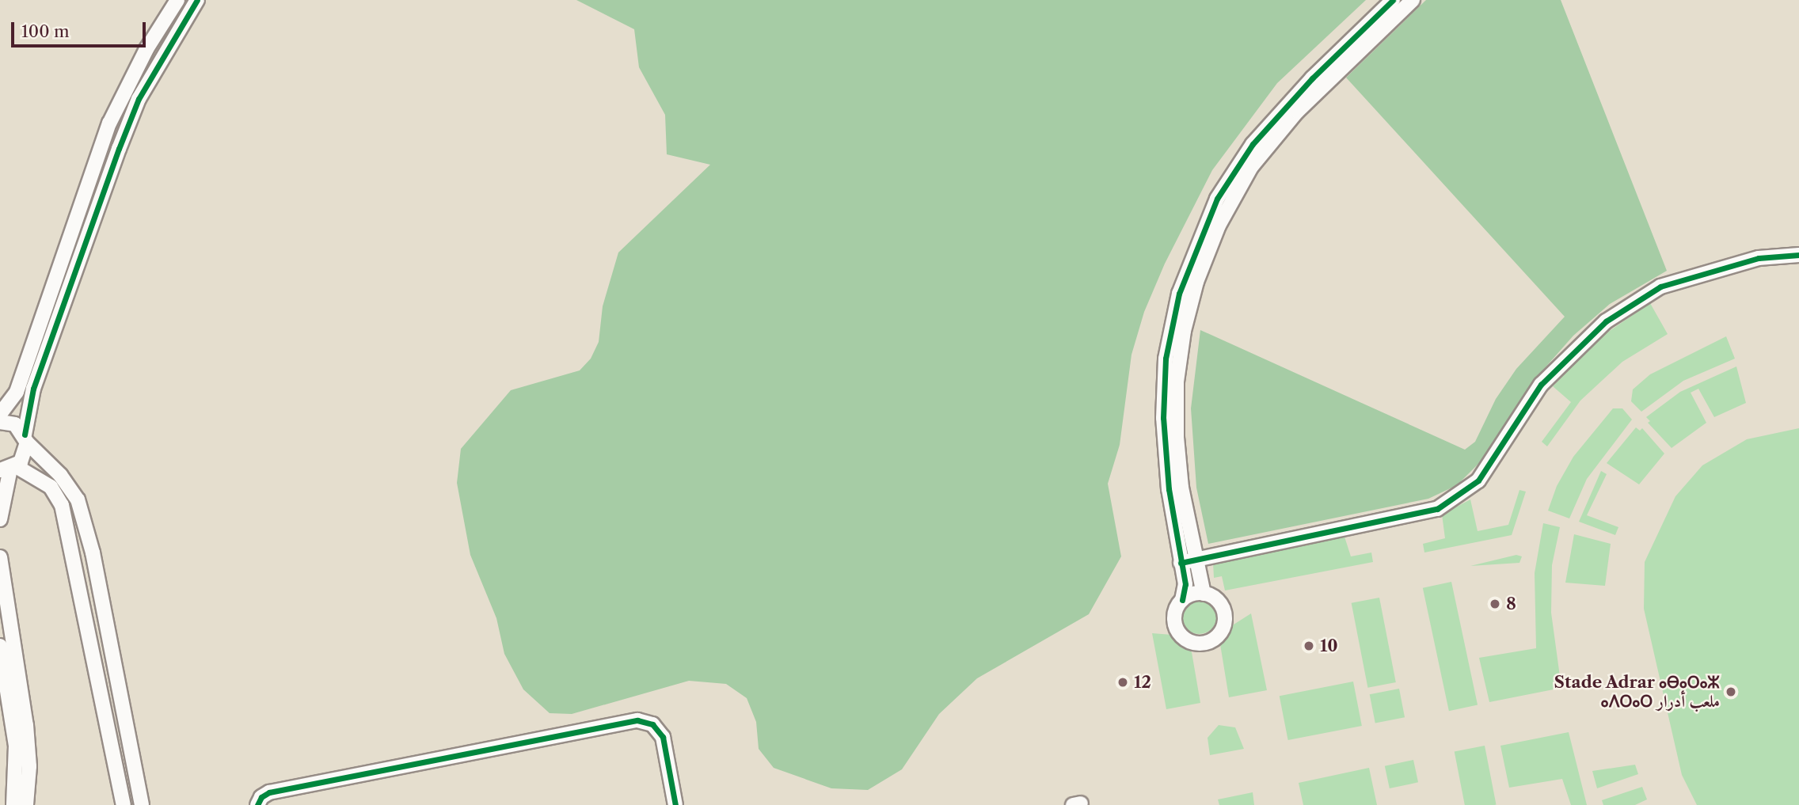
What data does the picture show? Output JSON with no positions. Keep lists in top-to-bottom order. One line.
{"places":["8","10","12","Stade Adrar ⴰⴱⴰⵔⴰⵣ ⴰⴷⵔⴰⵔ ملعب أدرار"],"scale_bar":"100 m"}
